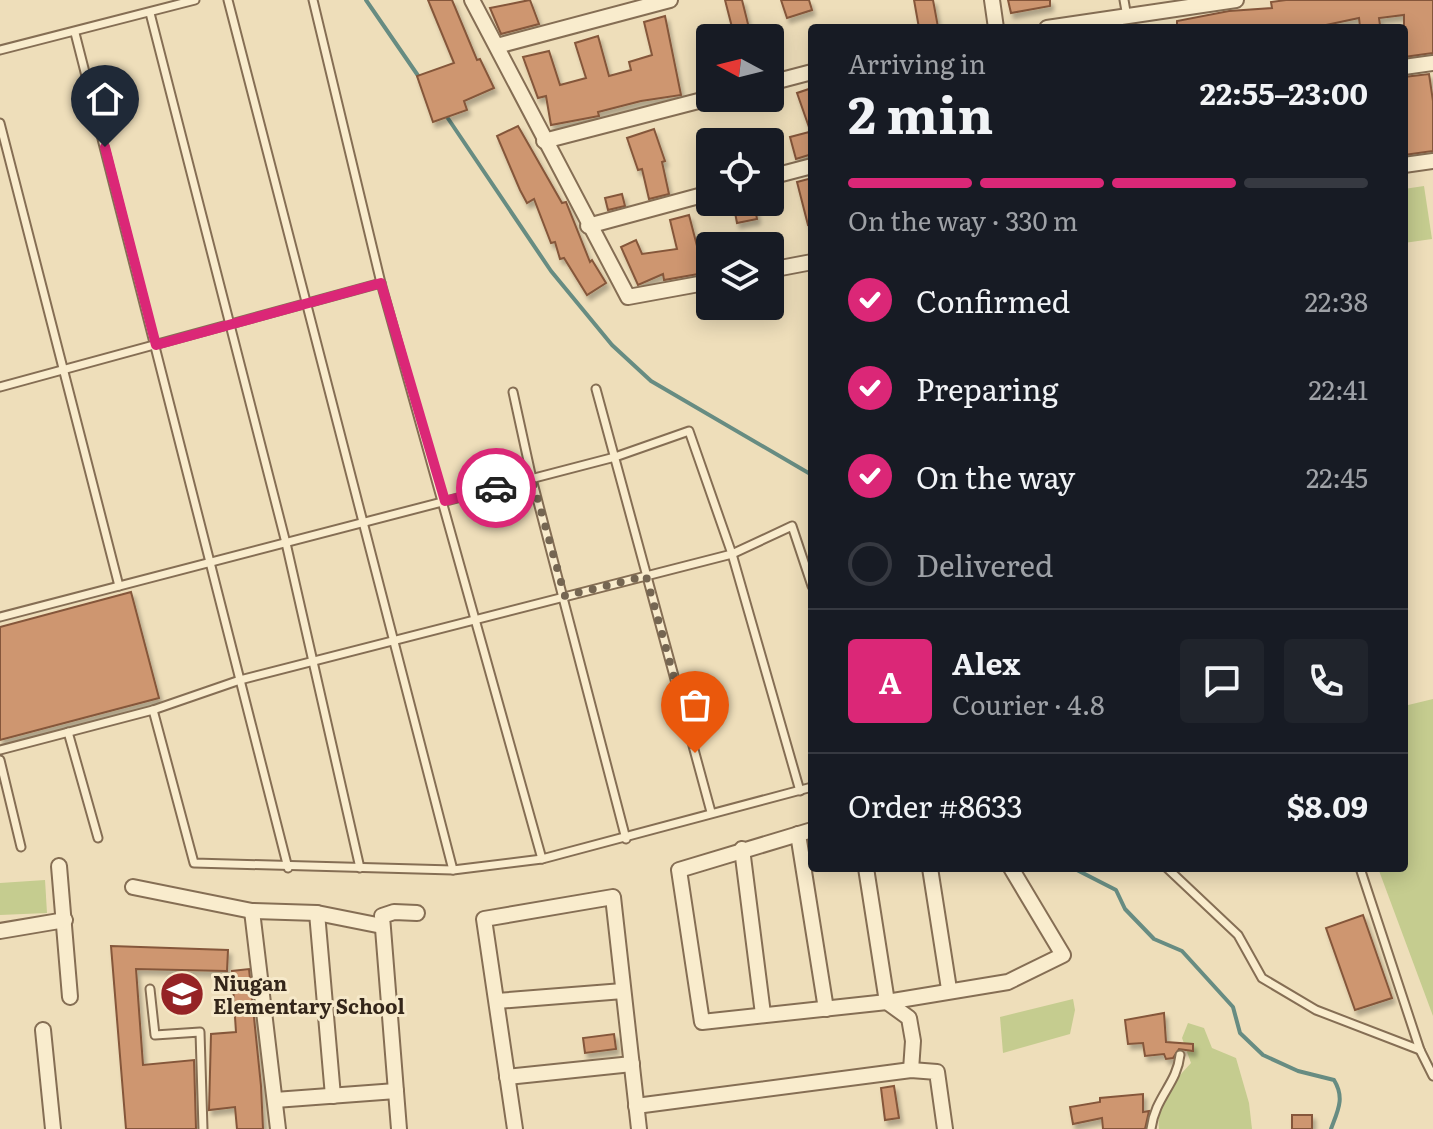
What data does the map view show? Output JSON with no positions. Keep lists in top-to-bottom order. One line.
{"places":{"school or university":["Niugan Elementary School"]},"north":"left","page":{"heading":["2 min","Arriving in","22:55–23:00"],"panel":["Alex","Courier · 4.8","Order #8633","$8.09"],"bar":"On the way · 330 m","list":[["Confirmed","22:38"],["Preparing","22:41"],["On the way","22:45"],"Delivered"],"round":"A"}}
